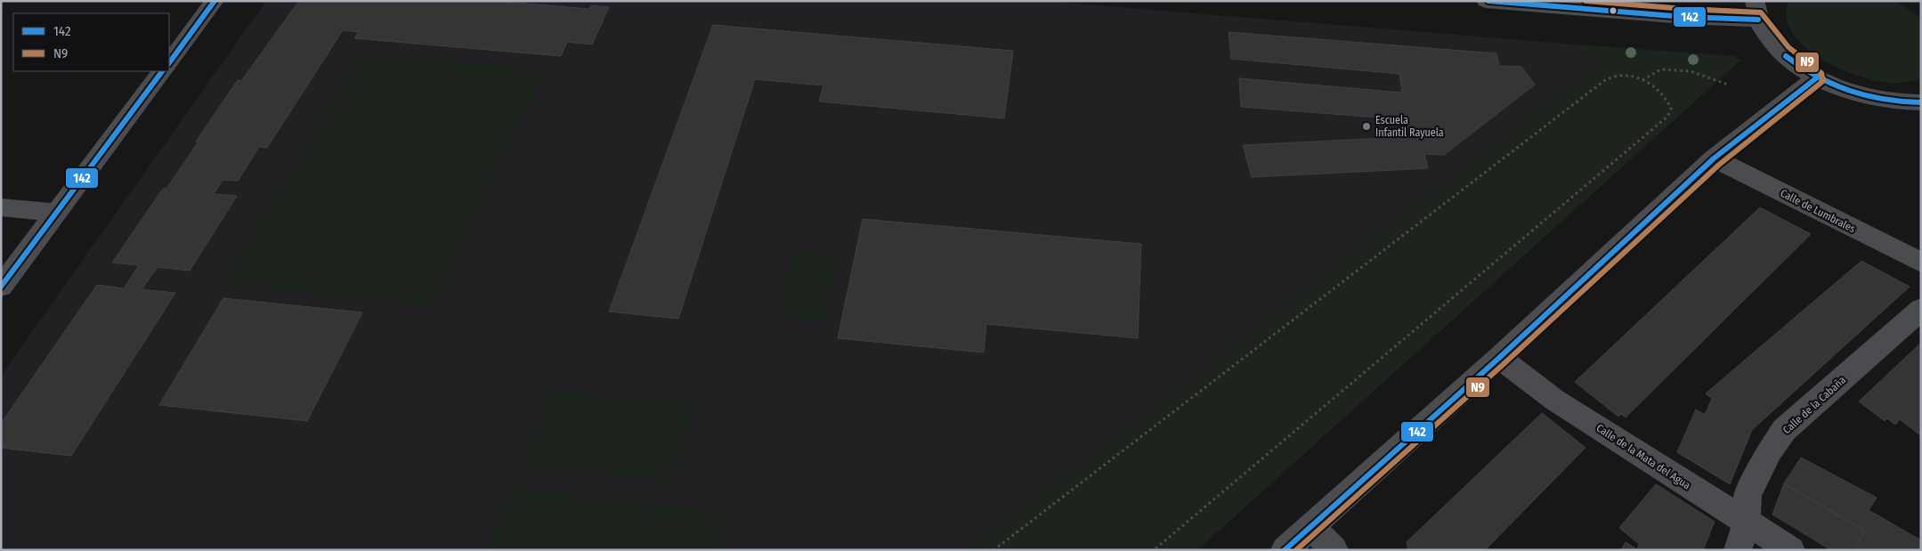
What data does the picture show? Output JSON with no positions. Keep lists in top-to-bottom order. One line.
{"streets":{"street":["Calle de Lumbrales","Calle de la Cabaña","Calle de la Mata del Agua"]},"crossings":[["Calle de la Cabaña","Calle de la Mata del Agua"]],"places":["Escuela Infantil Rayuela"],"lines":["transit line 142","transit line N9"],"legend":["142","N9"]}
